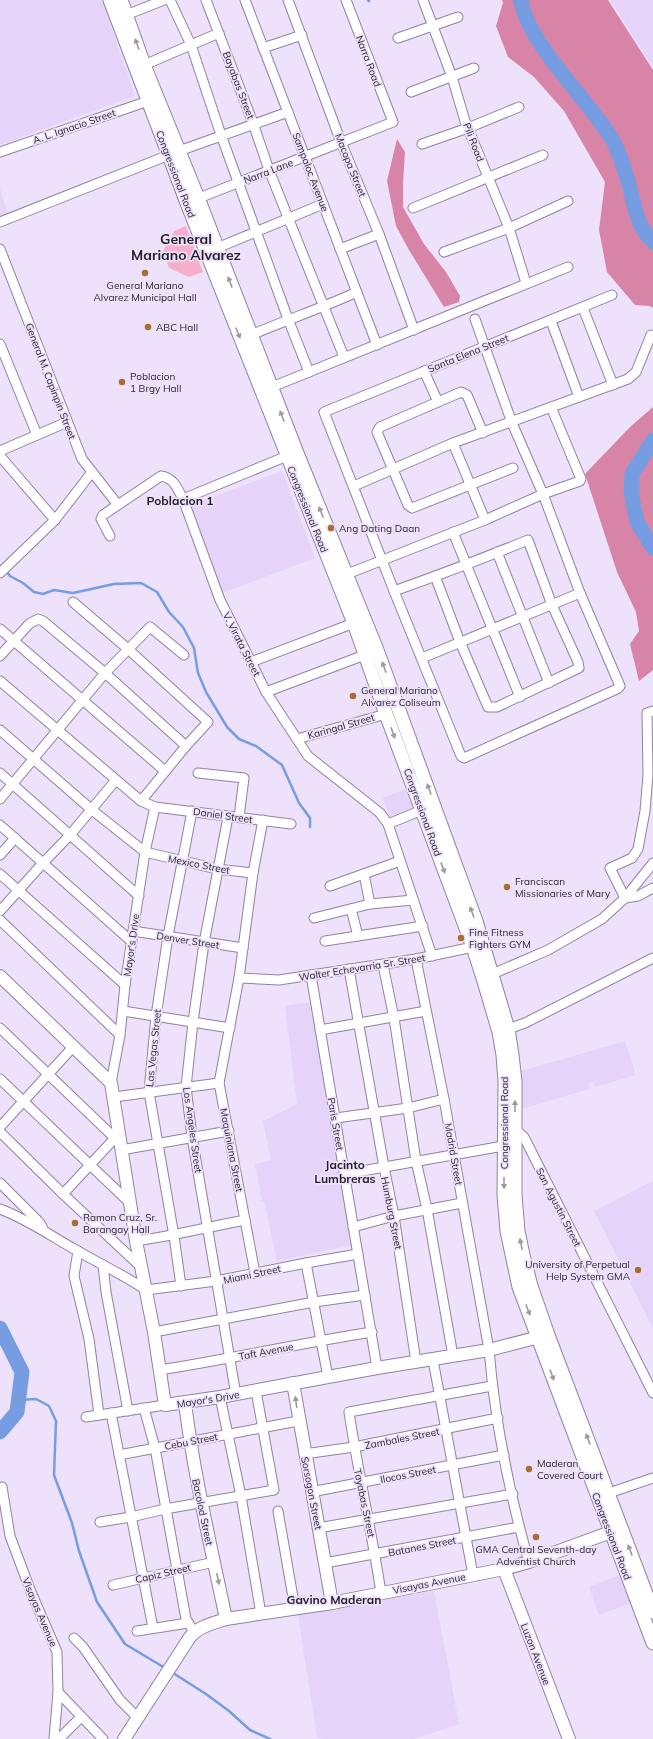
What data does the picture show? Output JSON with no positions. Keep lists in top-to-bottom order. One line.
{"streets":{"main road":["Congressional Road"],"street":["Narra Road","Bayabas Street","A. L. Ignacio Street","Pili Road","Macopa Street","Narra Lane","Sampaloc Avenue","Santa Elena Street","General M. Capinpin Street","V. Virata Street","Karingal Street","Daniel Street","Mexico Street","Denver Street","Mayor's Drive","Walter Echevarria Sr. Street","Las Vegas Street","Paris Street","Los Angeles Street","Maquiniana Street","Madrid Street","San Agustin Street","Humburg Street","Miami Street","Taft Avenue","Zambales Street","Cebu Street","Ilocos Street","Sorsogon Street","Tayabas Street","Bacolod Street","Batanes Street","Capiz Street","Visayas Avenue","Luzon Avenue"]},"crossings":[["Narra Road","Narra Lane"],["Bayabas Street","Narra Lane"],["A. L. Ignacio Street","Congressional Road"],["Macopa Street","Narra Lane"],["Narra Lane","Sampaloc Avenue"],["Narra Lane","Congressional Road"],["Congressional Road","Karingal Street"],["Congressional Road","Mayor's Drive"],["Congressional Road","Walter Echevarria Sr. Street"],["Congressional Road","San Agustin Street"],["Congressional Road","Visayas Avenue"],["General M. Capinpin Street","V. Virata Street"],["V. Virata Street","Karingal Street"],["Daniel Street","Mayor's Drive"],["Daniel Street","Las Vegas Street"],["Daniel Street","Los Angeles Street"],["Daniel Street","Maquiniana Street"],["Mexico Street","Mayor's Drive"],["Mexico Street","Las Vegas Street"],["Mexico Street","Los Angeles Street"],["Mexico Street","Maquiniana Street"],["Denver Street","Mayor's Drive"],["Denver Street","Las Vegas Street"],["Denver Street","Los Angeles Street"],["Denver Street","Maquiniana Street"],["Mayor's Drive","Paris Street"],["Mayor's Drive","Los Angeles Street"],["Mayor's Drive","Madrid Street"],["Mayor's Drive","Humburg Street"],["Mayor's Drive","Miami Street"],["Mayor's Drive","Taft Avenue"],["Mayor's Drive","Sorsogon Street"],["Mayor's Drive","Bacolod Street"],["Walter Echevarria Sr. Street","Paris Street"],["Walter Echevarria Sr. Street","Maquiniana Street"],["Walter Echevarria Sr. Street","Madrid Street"],["Walter Echevarria Sr. Street","Humburg Street"],["Las Vegas Street","Miami Street"],["Paris Street","Miami Street"],["Paris Street","Taft Avenue"],["Los Angeles Street","Miami Street"],["Los Angeles Street","Taft Avenue"],["Maquiniana Street","Miami Street"],["Zambales Street","Sorsogon Street"],["Zambales Street","Tayabas Street"],["Cebu Street","Sorsogon Street"],["Cebu Street","Bacolod Street"],["Ilocos Street","Sorsogon Street"],["Ilocos Street","Tayabas Street"],["Sorsogon Street","Batanes Street"],["Sorsogon Street","Visayas Avenue"],["Tayabas Street","Batanes Street"],["Tayabas Street","Visayas Avenue"],["Bacolod Street","Capiz Street"],["Bacolod Street","Visayas Avenue"],["Visayas Avenue","Luzon Avenue"]],"districts":["General Mariano Alvarez","Poblacion 1","Jacinto Lumbreras","Gavino Maderan"],"places":["General Mariano Alvarez Municipal Hall","ABC Hall","Poblacion 1 Brgy Hall","Ang Dating Daan","General Mariano Alvarez Coliseum","Franciscan Missionaries of Mary","Fine Fitness Fighters GYM","Ramon Cruz, Sr. Barangay Hall","University of Perpetual Help System GMA","Maderan Covered Court","GMA Central Seventh-day Adventist Church"]}
